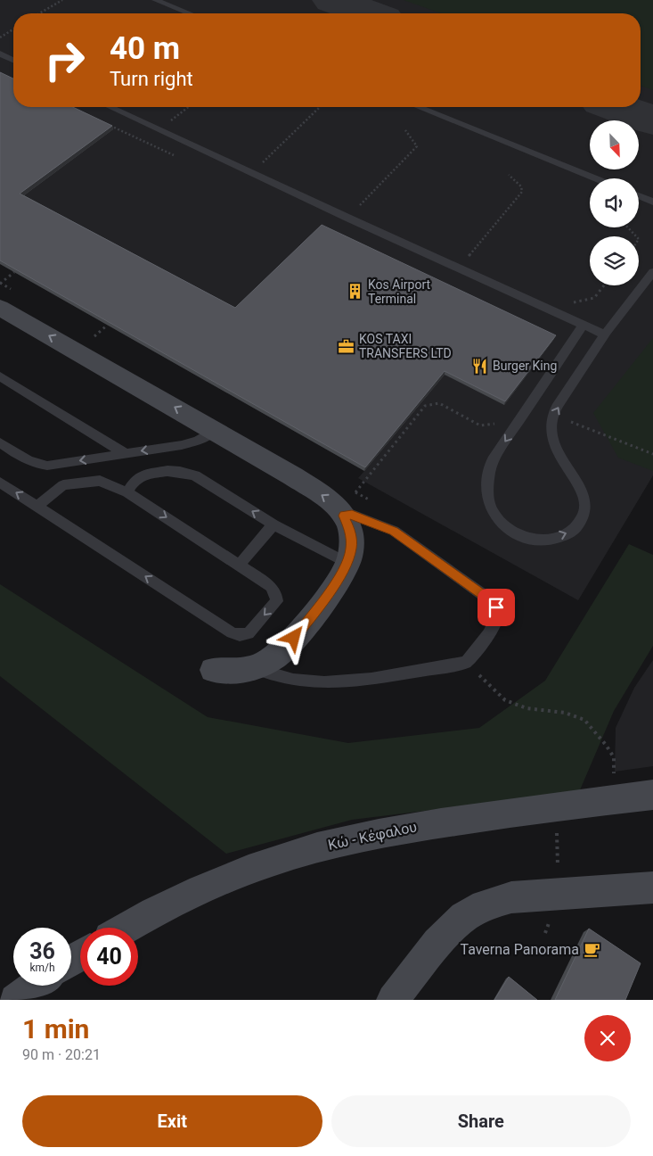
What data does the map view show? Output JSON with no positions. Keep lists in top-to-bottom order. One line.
{"streets":{"street":["Κώ - Κέφαλου"]},"places":{"building":["Kos Airport Terminal"],"office":["KOS TAXI TRANSFERS LTD"],"restaurant":["Burger King"],"cafe":["Taverna Panorama"]},"north":"bottom right","page":{"turn":["40 m","Turn right"],"speed":"36 km/h","limit":"40","heading":["1 min","90 m · 20:21"],"buttons":["Exit","Share"]}}
